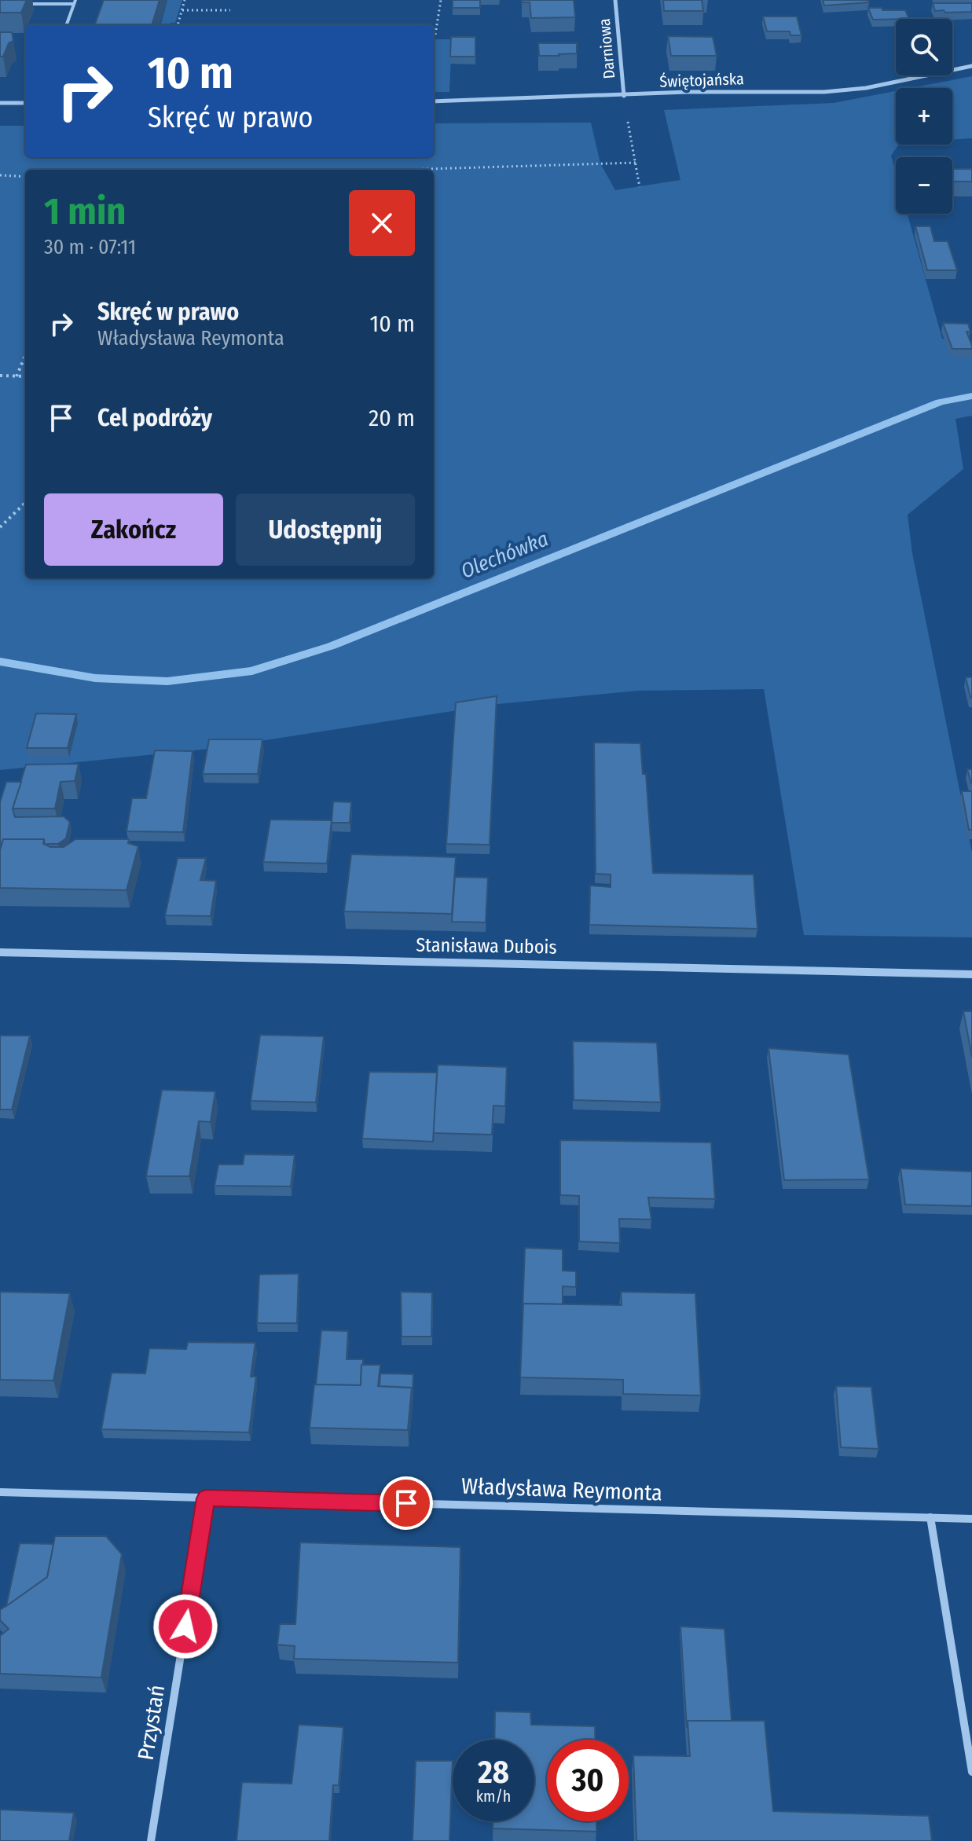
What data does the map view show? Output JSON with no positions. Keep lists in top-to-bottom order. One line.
{"streets":{"street":["Darniowa","Świętojańska","Stanisława Dubois","Władysława Reymonta","Przystań"]},"crossings":[["Darniowa","Świętojańska"],["Władysława Reymonta","Przystań"]],"water":["Olechówka"],"page":{"map_buttons":["+","−"],"turn":["10 m","Skręć w prawo"],"heading":["1 min","30 m · 07:11"],"list":[{"name":"Skręć w prawo","note":"Władysława Reymonta","value":"10 m"},{"name":"Cel podróży","value":"20 m"}],"buttons":["Zakończ","Udostępnij"],"speed":"28 km/h","limit":"30"}}
